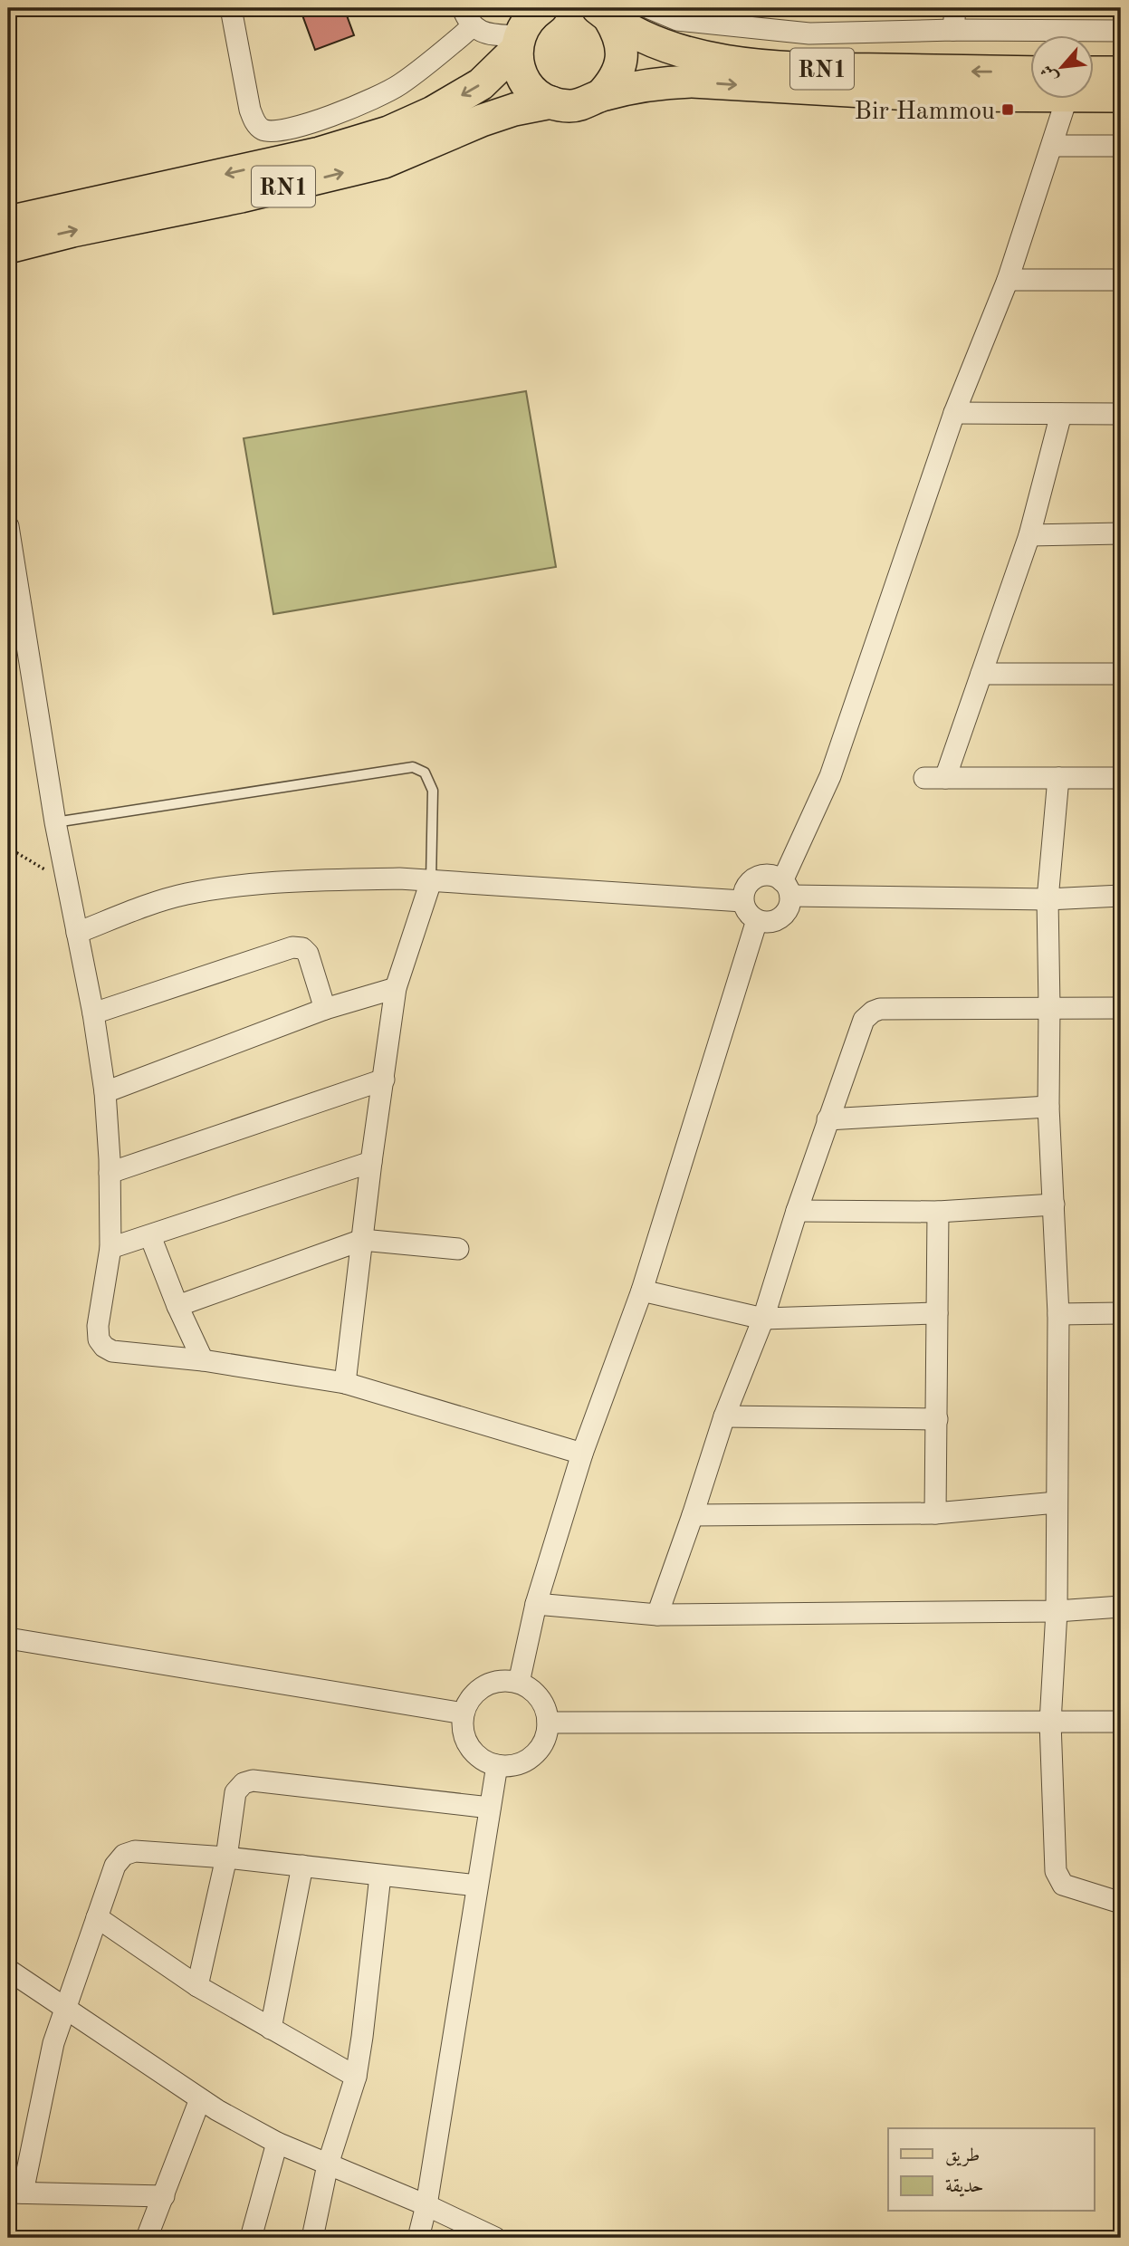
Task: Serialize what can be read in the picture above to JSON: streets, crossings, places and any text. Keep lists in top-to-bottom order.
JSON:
{
  "streets": {
    "main road": ["RN1"]
  },
  "places": {
    "transit": ["Bir Hammou"]
  },
  "legend": ["طريق", "حديقة"],
  "north": "bottom left"
}
